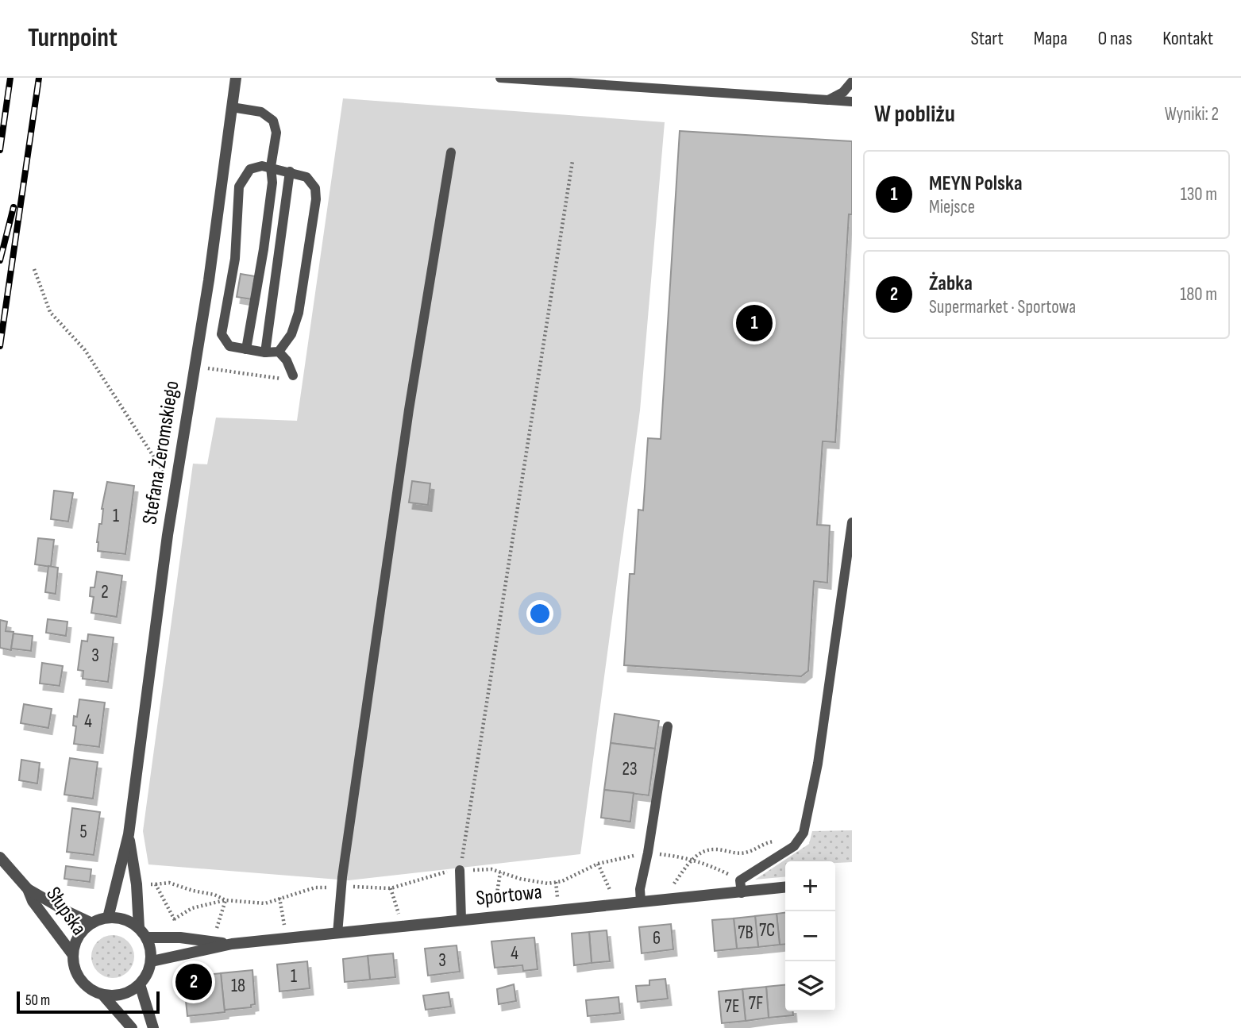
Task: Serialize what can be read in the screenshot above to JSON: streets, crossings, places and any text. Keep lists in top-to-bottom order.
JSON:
{
  "streets": {
    "street": ["Stefana Żeromskiego", "Sportowa", "Słupska"]
  },
  "crossings": [
    ["Stefana Żeromskiego", "Sportowa"],
    ["Stefana Żeromskiego", "Słupska"],
    ["Sportowa", "Słupska"]
  ],
  "house_numbers": [
    "1",
    "2",
    "3",
    "4",
    "23",
    "5",
    "7C",
    "7B",
    "6",
    "4",
    "3",
    "1",
    "18",
    "7F",
    "7E"
  ],
  "scale_bar": "50 m",
  "page": {
    "header": "Turnpoint",
    "nav": [
      "Start",
      "Mapa",
      "O nas",
      "Kontakt"
    ],
    "heading": ["W pobliżu", "Wyniki: 2"],
    "list": [
      {
        "mark": "1",
        "name": "MEYN Polska",
        "note": "Miejsce",
        "value": "130 m"
      },
      {
        "mark": "2",
        "name": "Żabka",
        "note": "Supermarket · Sportowa",
        "value": "180 m"
      }
    ],
    "pins": ["1", "2"],
    "map_buttons": ["+", "−"],
    "scale": "50 m"
  }
}
